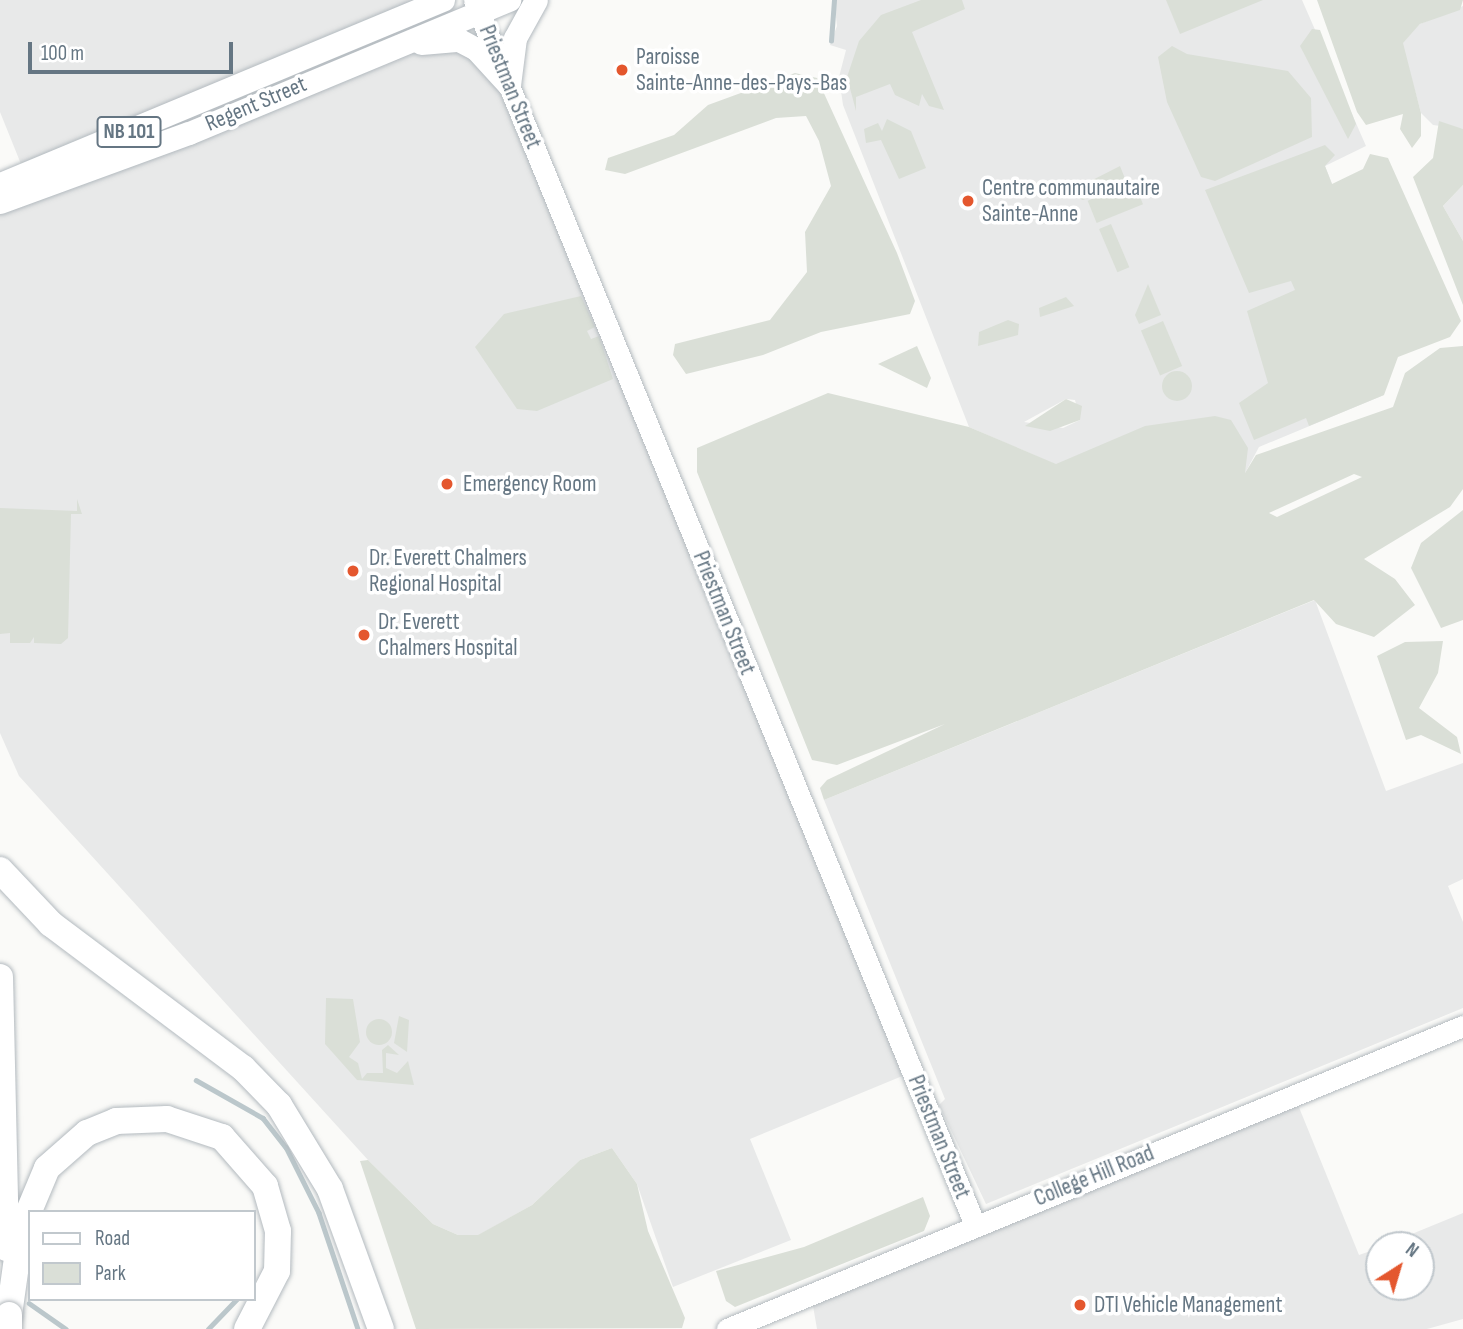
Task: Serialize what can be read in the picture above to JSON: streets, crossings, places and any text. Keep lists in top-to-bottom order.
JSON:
{
  "streets": {
    "main road": ["Regent Street", "NB 101"],
    "street": ["Priestman Street", "College Hill Road"]
  },
  "crossings": [
    ["Priestman Street", "Regent Street"],
    ["Priestman Street", "College Hill Road"]
  ],
  "places": [
    "Paroisse Sainte-Anne-des-Pays-Bas",
    "Centre communautaire Sainte-Anne",
    "Emergency Room",
    "Dr. Everett Chalmers Regional Hospital",
    "Dr. Everett Chalmers Hospital",
    "DTI Vehicle Management"
  ],
  "legend": ["Road", "Park"],
  "scale_bar": "100 m",
  "north": "top right"
}
